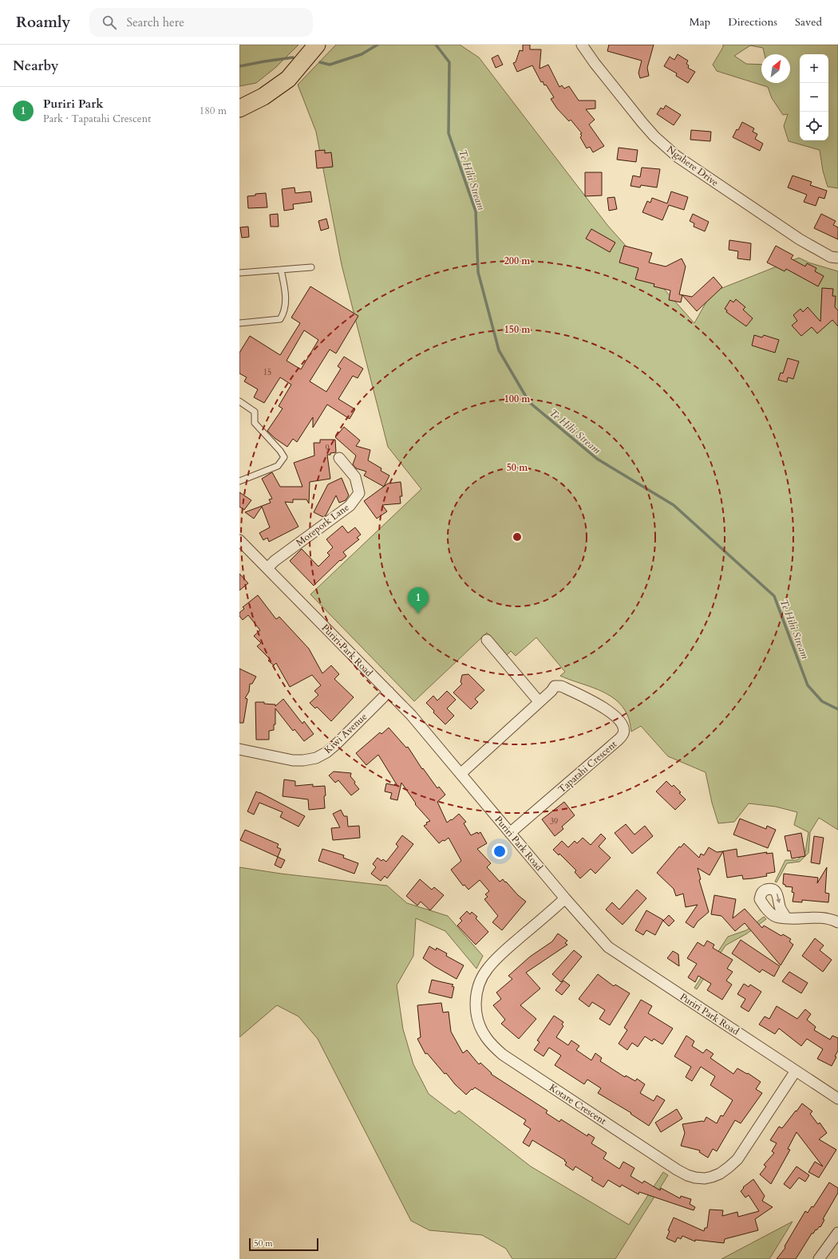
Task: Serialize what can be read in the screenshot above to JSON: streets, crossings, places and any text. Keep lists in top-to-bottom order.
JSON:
{
  "streets": {
    "street": [
      "Ngahere Drive",
      "Morepork Lane",
      "Puriri Park Road",
      "Kiwi Avenue",
      "Tapatahi Crescent",
      "Kotare Crescent"
    ]
  },
  "crossings": [
    ["Morepork Lane", "Puriri Park Road"],
    ["Puriri Park Road", "Kiwi Avenue"],
    ["Puriri Park Road", "Tapatahi Crescent"],
    ["Puriri Park Road", "Kotare Crescent"]
  ],
  "water": ["Te Hihi Stream"],
  "house_numbers": ["15", "9", "39"],
  "scale_bar": "50 m",
  "north": "top right",
  "page": {
    "header": "Roamly",
    "search": "Search here",
    "nav": ["Map", "Directions", "Saved"],
    "heading": "Nearby",
    "map_buttons": ["+", "−"],
    "list": [
      {
        "mark": "1",
        "name": "Puriri Park",
        "note": "Park · Tapatahi Crescent",
        "value": "180 m"
      }
    ],
    "pins": "1",
    "scale": "50 m"
  },
  "rings": [
    "200 m",
    "150 m",
    "100 m",
    "50 m"
  ]
}
